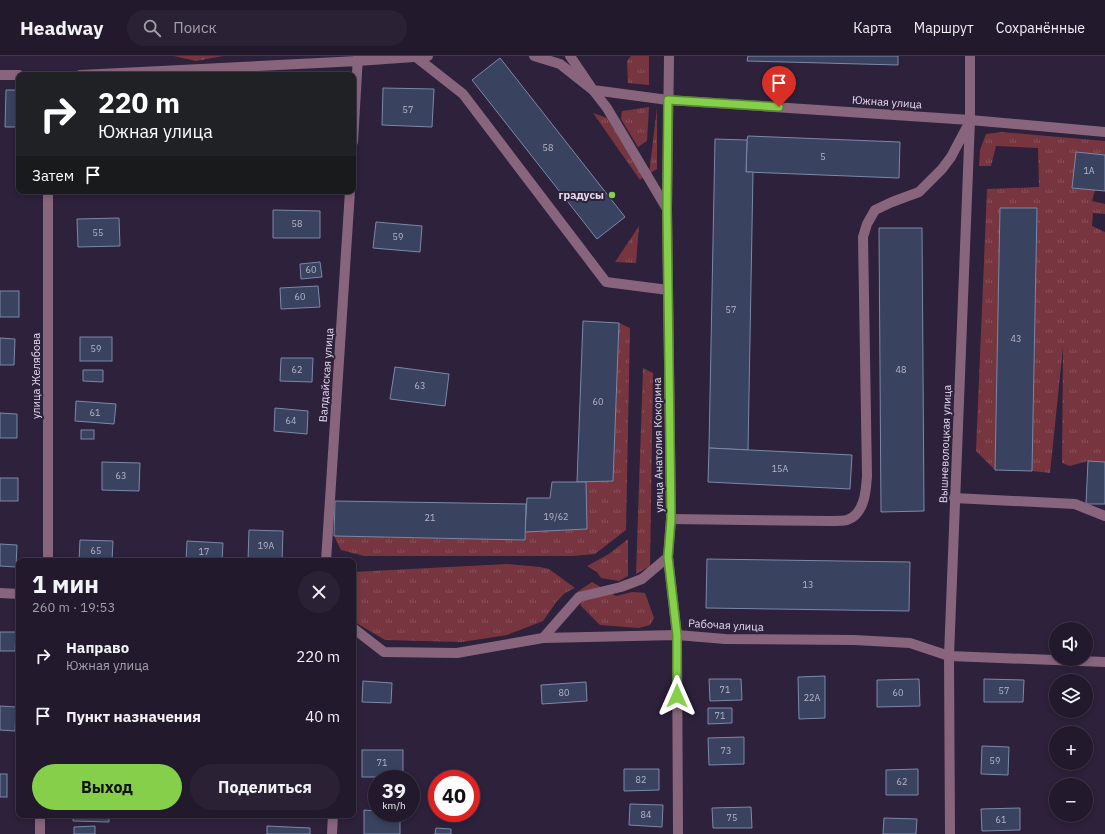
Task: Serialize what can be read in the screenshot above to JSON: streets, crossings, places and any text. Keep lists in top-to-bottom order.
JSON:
{
  "streets": {
    "street": [
      "Южная улица",
      "Валдайская улица",
      "улица Желябова",
      "Вышневолоцкая улица",
      "улица Анатолия Кокорина",
      "Рабочая улица"
    ]
  },
  "crossings": [
    ["Южная улица", "Вышневолоцкая улица"],
    ["Южная улица", "улица Анатолия Кокорина"],
    ["Вышневолоцкая улица", "Рабочая улица"],
    ["улица Анатолия Кокорина", "Рабочая улица"]
  ],
  "places": ["градусы"],
  "house_numbers": [
    "57",
    "58",
    "5",
    "1А",
    "58",
    "55",
    "59",
    "60",
    "60",
    "57",
    "43",
    "59",
    "62",
    "48",
    "63",
    "60",
    "61",
    "64",
    "15А",
    "63",
    "19/62",
    "21",
    "19А",
    "65",
    "17",
    "13",
    "71",
    "57",
    "80",
    "60",
    "22А",
    "71",
    "73",
    "59",
    "71",
    "82",
    "62",
    "84",
    "75",
    "61"
  ],
  "page": {
    "header": "Headway",
    "search": "Поиск",
    "nav": ["Карта", "Маршрут", "Сохранённые"],
    "turn": ["220 m", "Южная улица"],
    "then": "Затем",
    "heading": ["1 мин", "260 m · 19:53"],
    "map_buttons": ["+", "−"],
    "list": [
      {
        "name": "Направо",
        "note": "Южная улица",
        "value": "220 m"
      },
      {
        "name": "Пункт назначения",
        "value": "40 m"
      }
    ],
    "buttons": ["Выход", "Поделиться"],
    "speed": "39 km/h",
    "limit": "40"
  }
}
